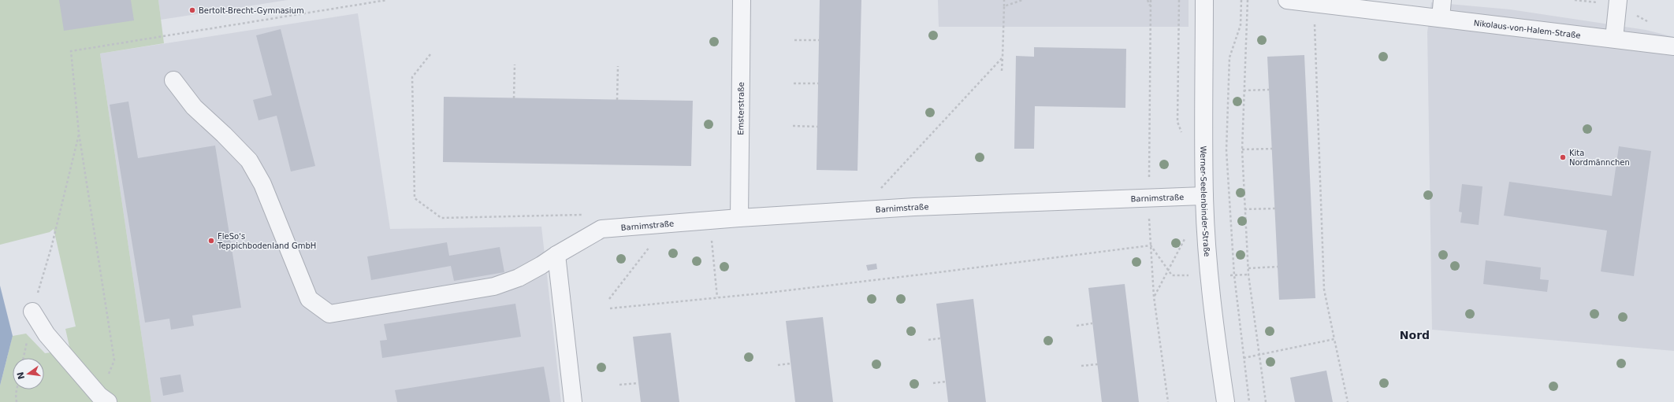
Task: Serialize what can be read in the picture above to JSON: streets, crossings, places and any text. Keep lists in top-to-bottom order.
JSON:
{
  "streets": {
    "street": [
      "Nikolaus-von-Halem-Straße",
      "Emsterstraße",
      "Barnimstraße",
      "Werner-Seelenbinder-Straße"
    ]
  },
  "crossings": [
    ["Emsterstraße", "Barnimstraße"],
    ["Barnimstraße", "Werner-Seelenbinder-Straße"]
  ],
  "districts": ["Nord"],
  "places": ["Bertolt-Brecht-Gymnasium", "Kita Nordmännchen", "FleSo's Teppichbodenland GmbH"],
  "north": "left"
}
